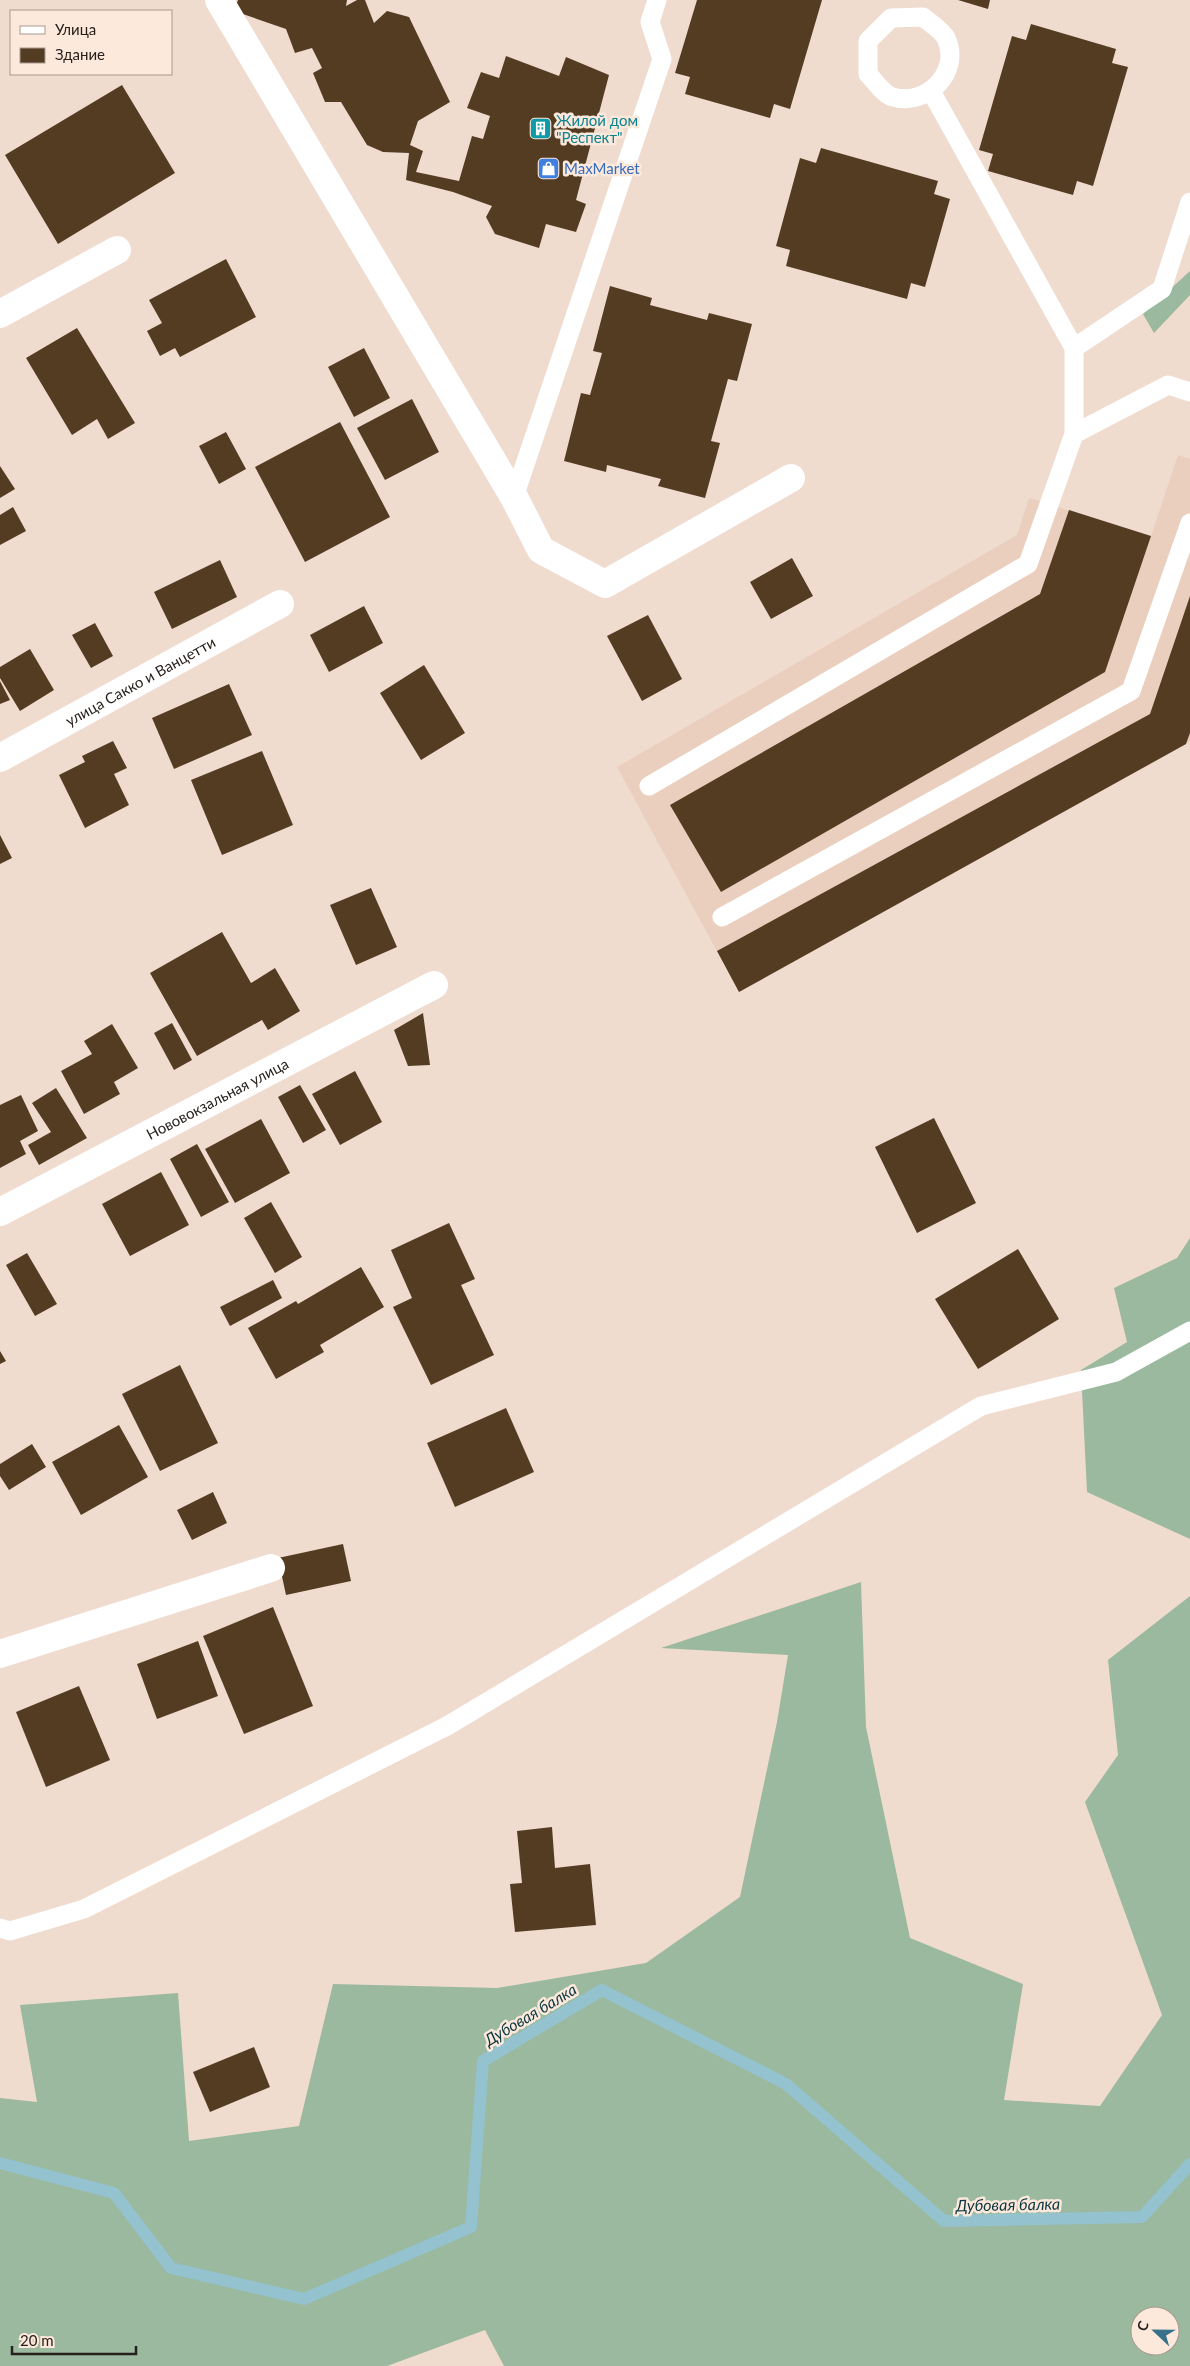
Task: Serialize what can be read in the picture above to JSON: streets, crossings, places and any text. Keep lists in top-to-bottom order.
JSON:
{
  "streets": {
    "street": ["улица Сакко и Ванцетти", "Нововокзальная улица"]
  },
  "water": ["Дубовая балка"],
  "places": {
    "building": ["Жилой дом \"Респект\""],
    "shop": ["MaxMarket"]
  },
  "legend": ["Улица", "Здание"],
  "scale_bar": "20 m",
  "north": "left"
}
